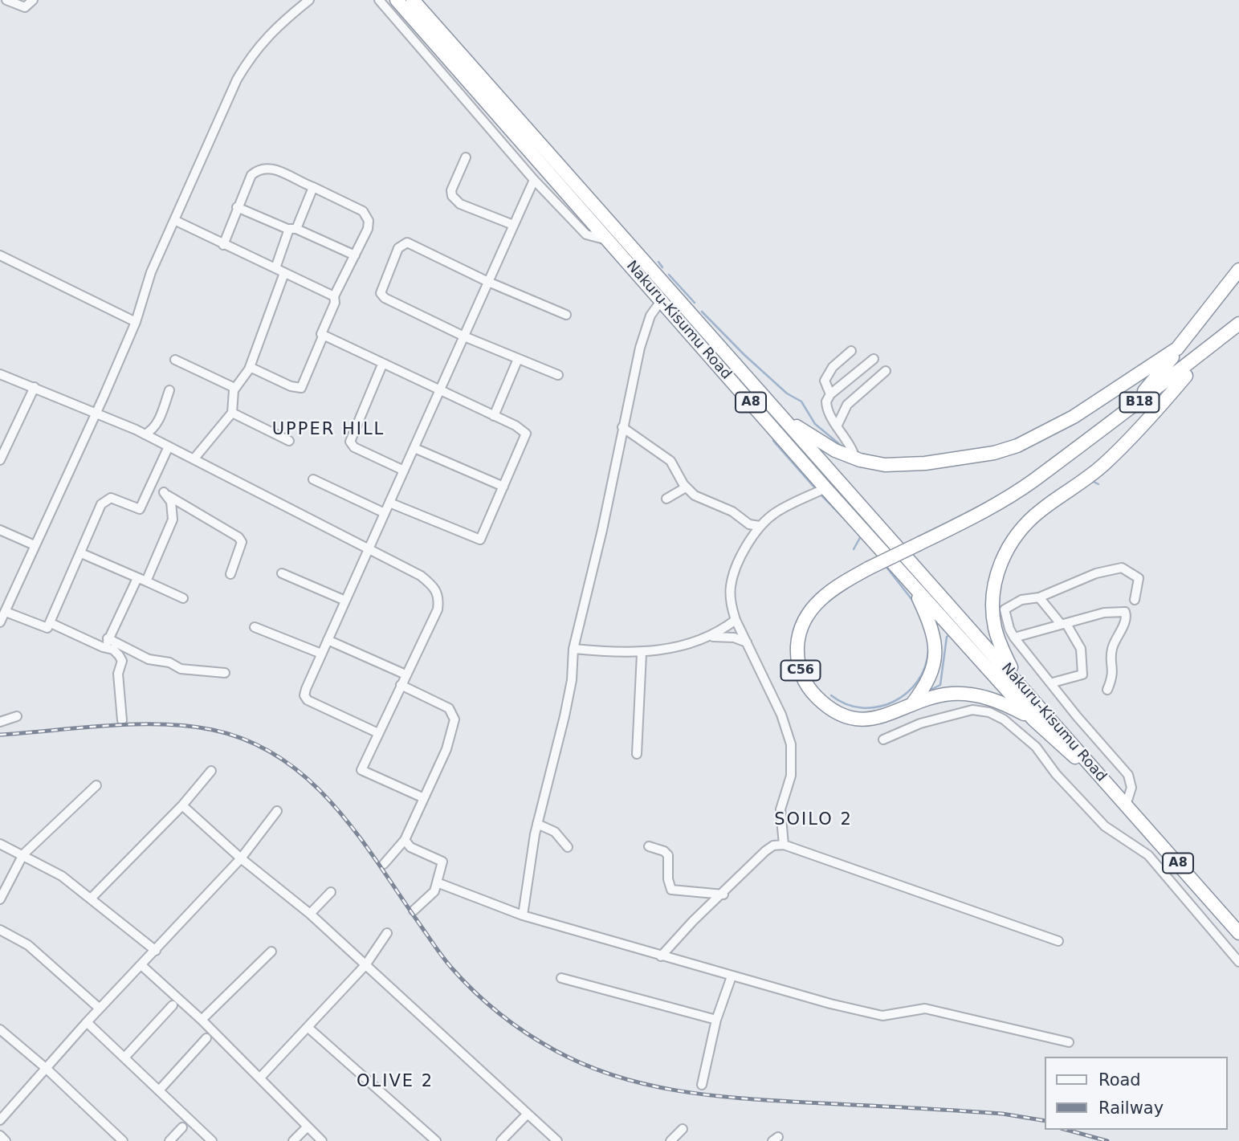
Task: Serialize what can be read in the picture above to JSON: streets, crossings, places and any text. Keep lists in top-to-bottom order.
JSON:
{
  "streets": {
    "highway": [
      "Nakuru-Kisumu Road",
      "A8",
      "B18",
      "C56"
    ]
  },
  "crossings": [
    ["Nakuru-Kisumu Road", "A8"],
    ["B18", "C56"]
  ],
  "districts": ["UPPER HILL", "SOILO 2", "OLIVE 2"],
  "legend": ["Road", "Railway"]
}
